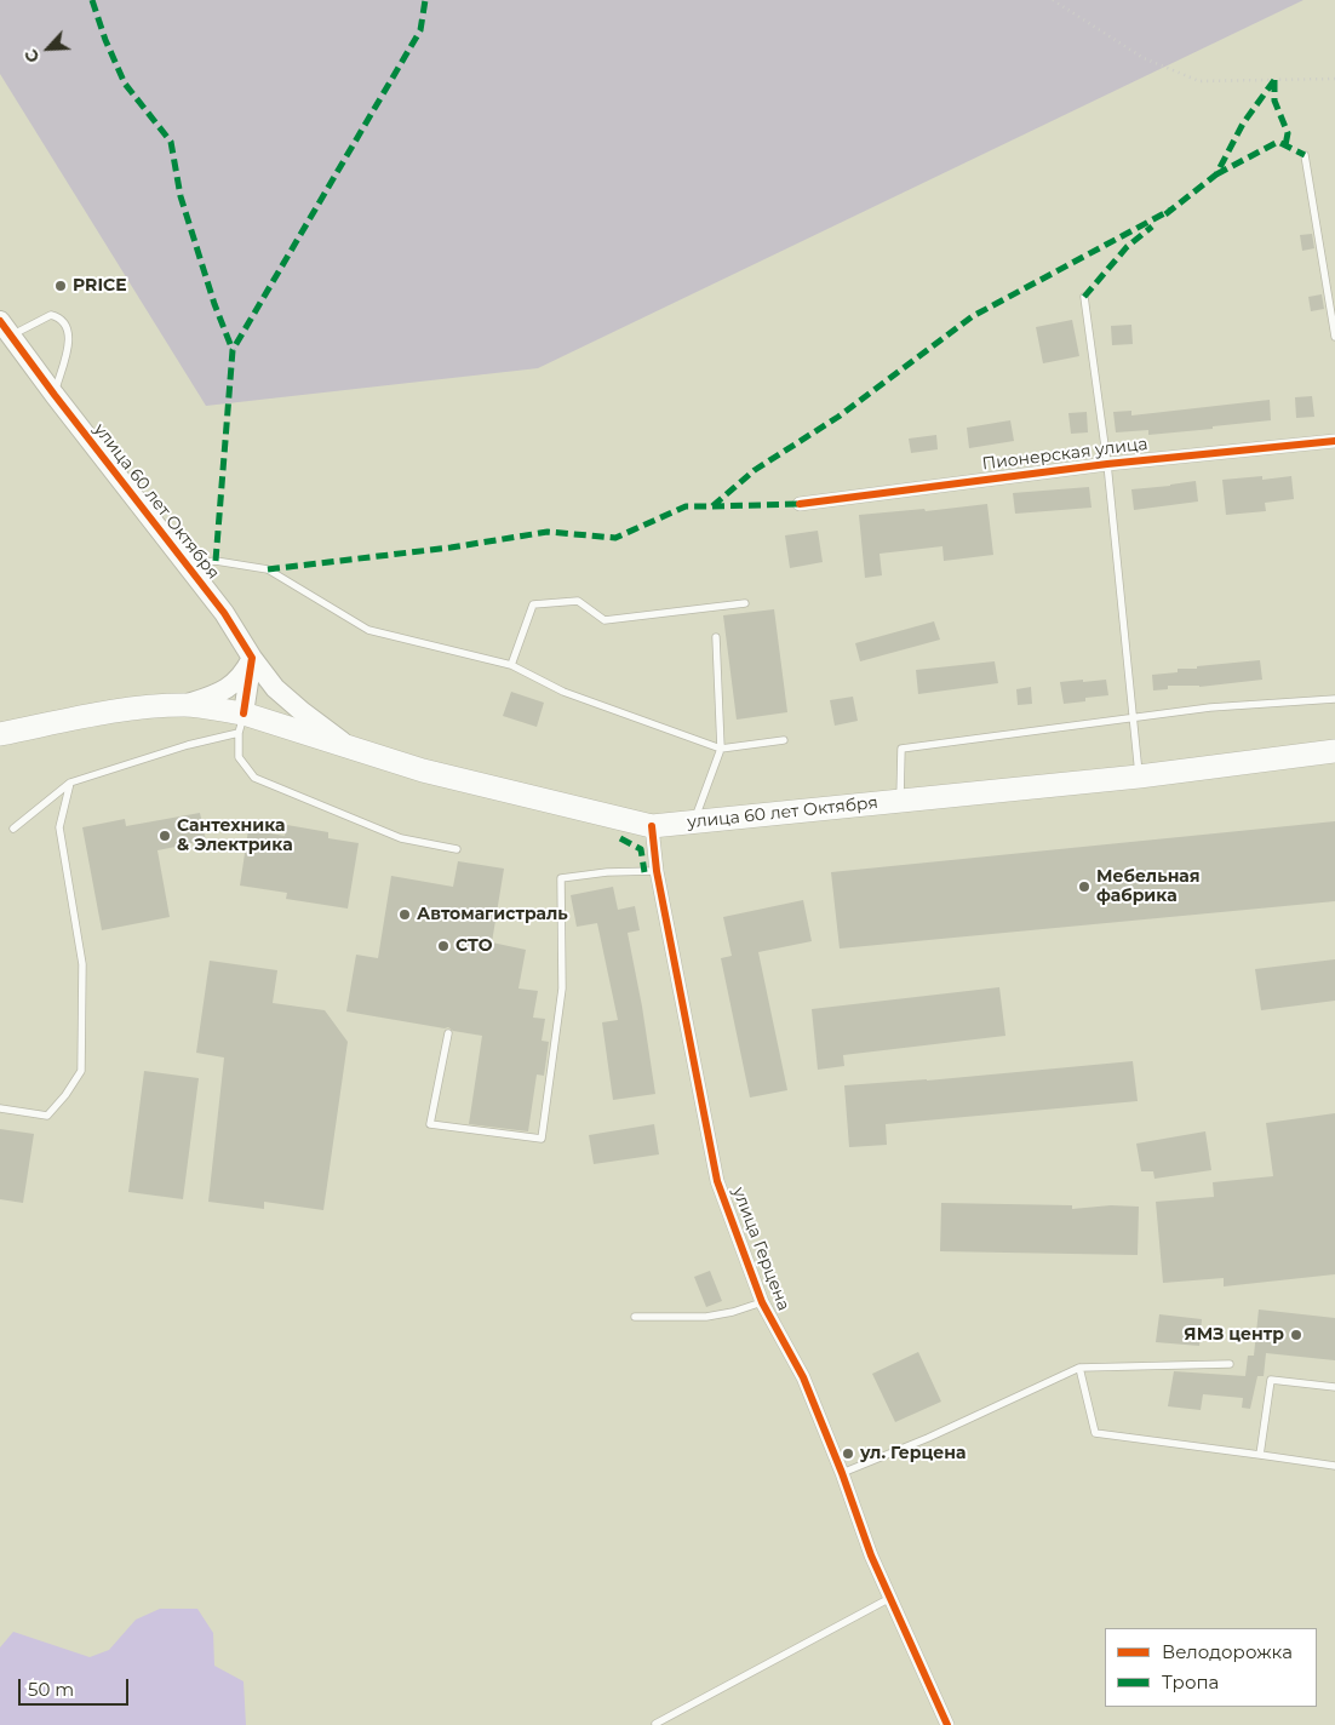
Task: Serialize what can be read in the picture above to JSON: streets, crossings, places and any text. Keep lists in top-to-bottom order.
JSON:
{
  "streets": {
    "main road": ["улица 60 лет Октября"],
    "street": ["Пионерская улица", "улица Герцена"]
  },
  "crossings": [
    ["улица 60 лет Октября", "улица Герцена"]
  ],
  "places": [
    "PRICE",
    "Сантехника & Электрика",
    "Мебельная фабрика",
    "Автомагистраль",
    "СТО",
    "ЯМЗ центр",
    "ул. Герцена"
  ],
  "legend": ["Велодорожка", "Тропа"],
  "scale_bar": "50 m",
  "north": "bottom left"
}
